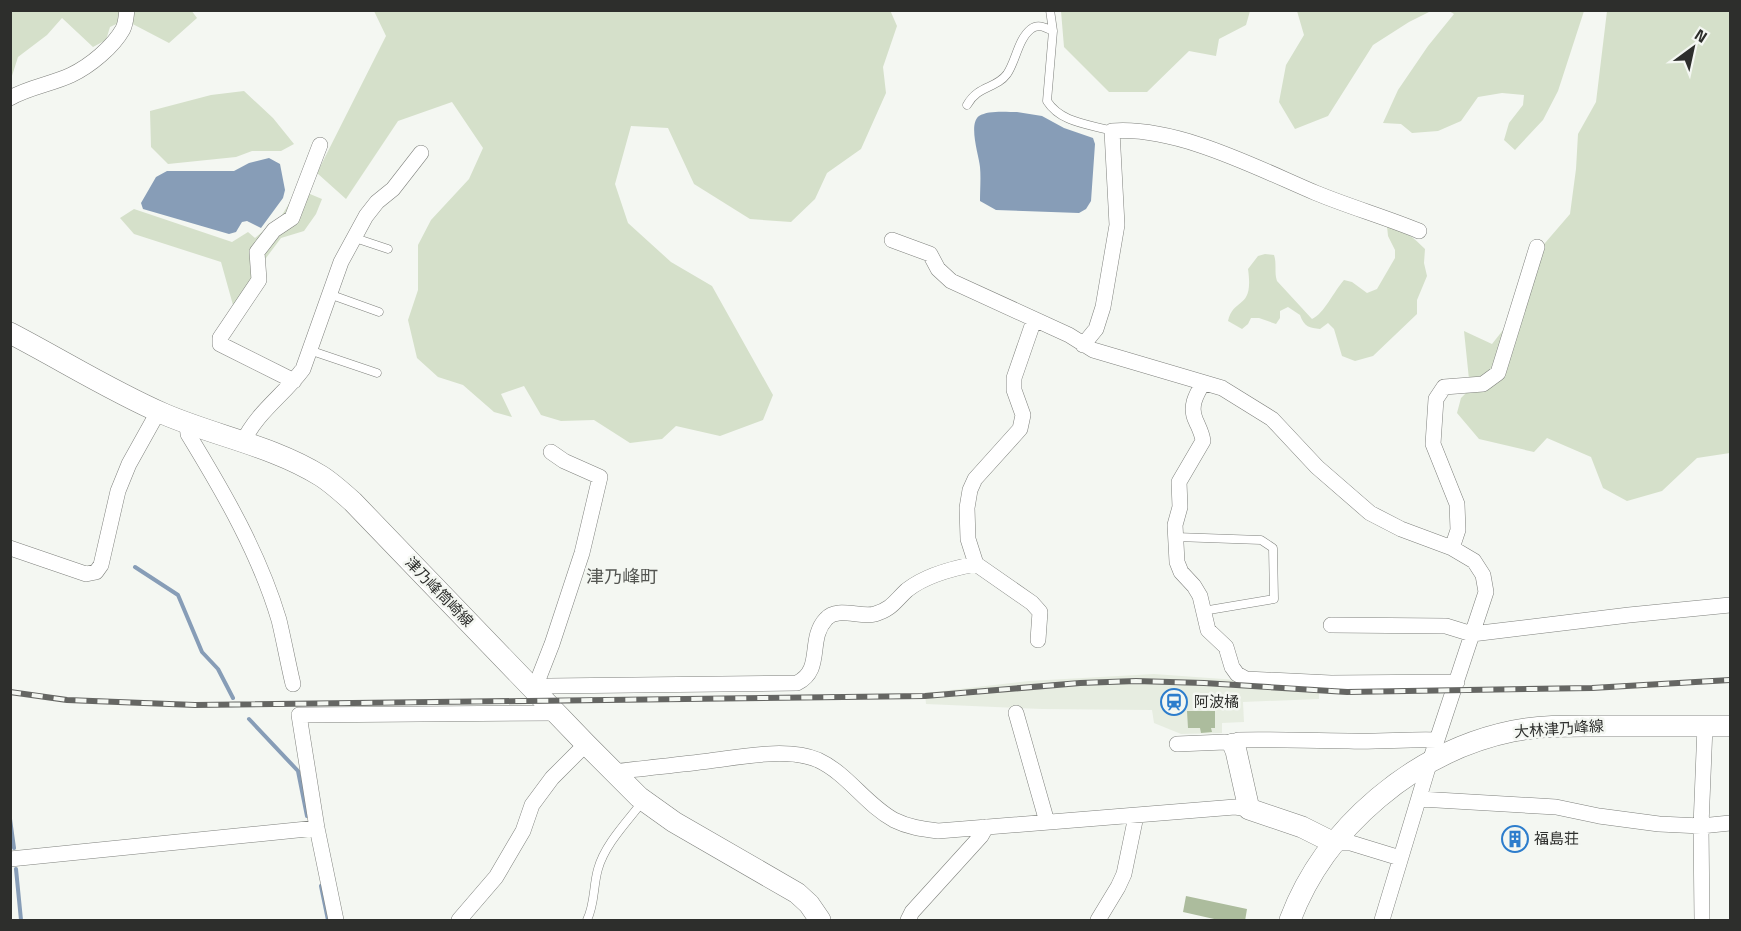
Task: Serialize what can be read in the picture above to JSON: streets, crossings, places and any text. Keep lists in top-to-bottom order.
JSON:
{
  "streets": {
    "main road": ["津乃峰筒崎線", "大林津乃峰線"]
  },
  "districts": ["津乃峰町"],
  "places": {
    "station": ["阿波橘"],
    "building": ["福島荘"]
  },
  "north": "top right"
}
